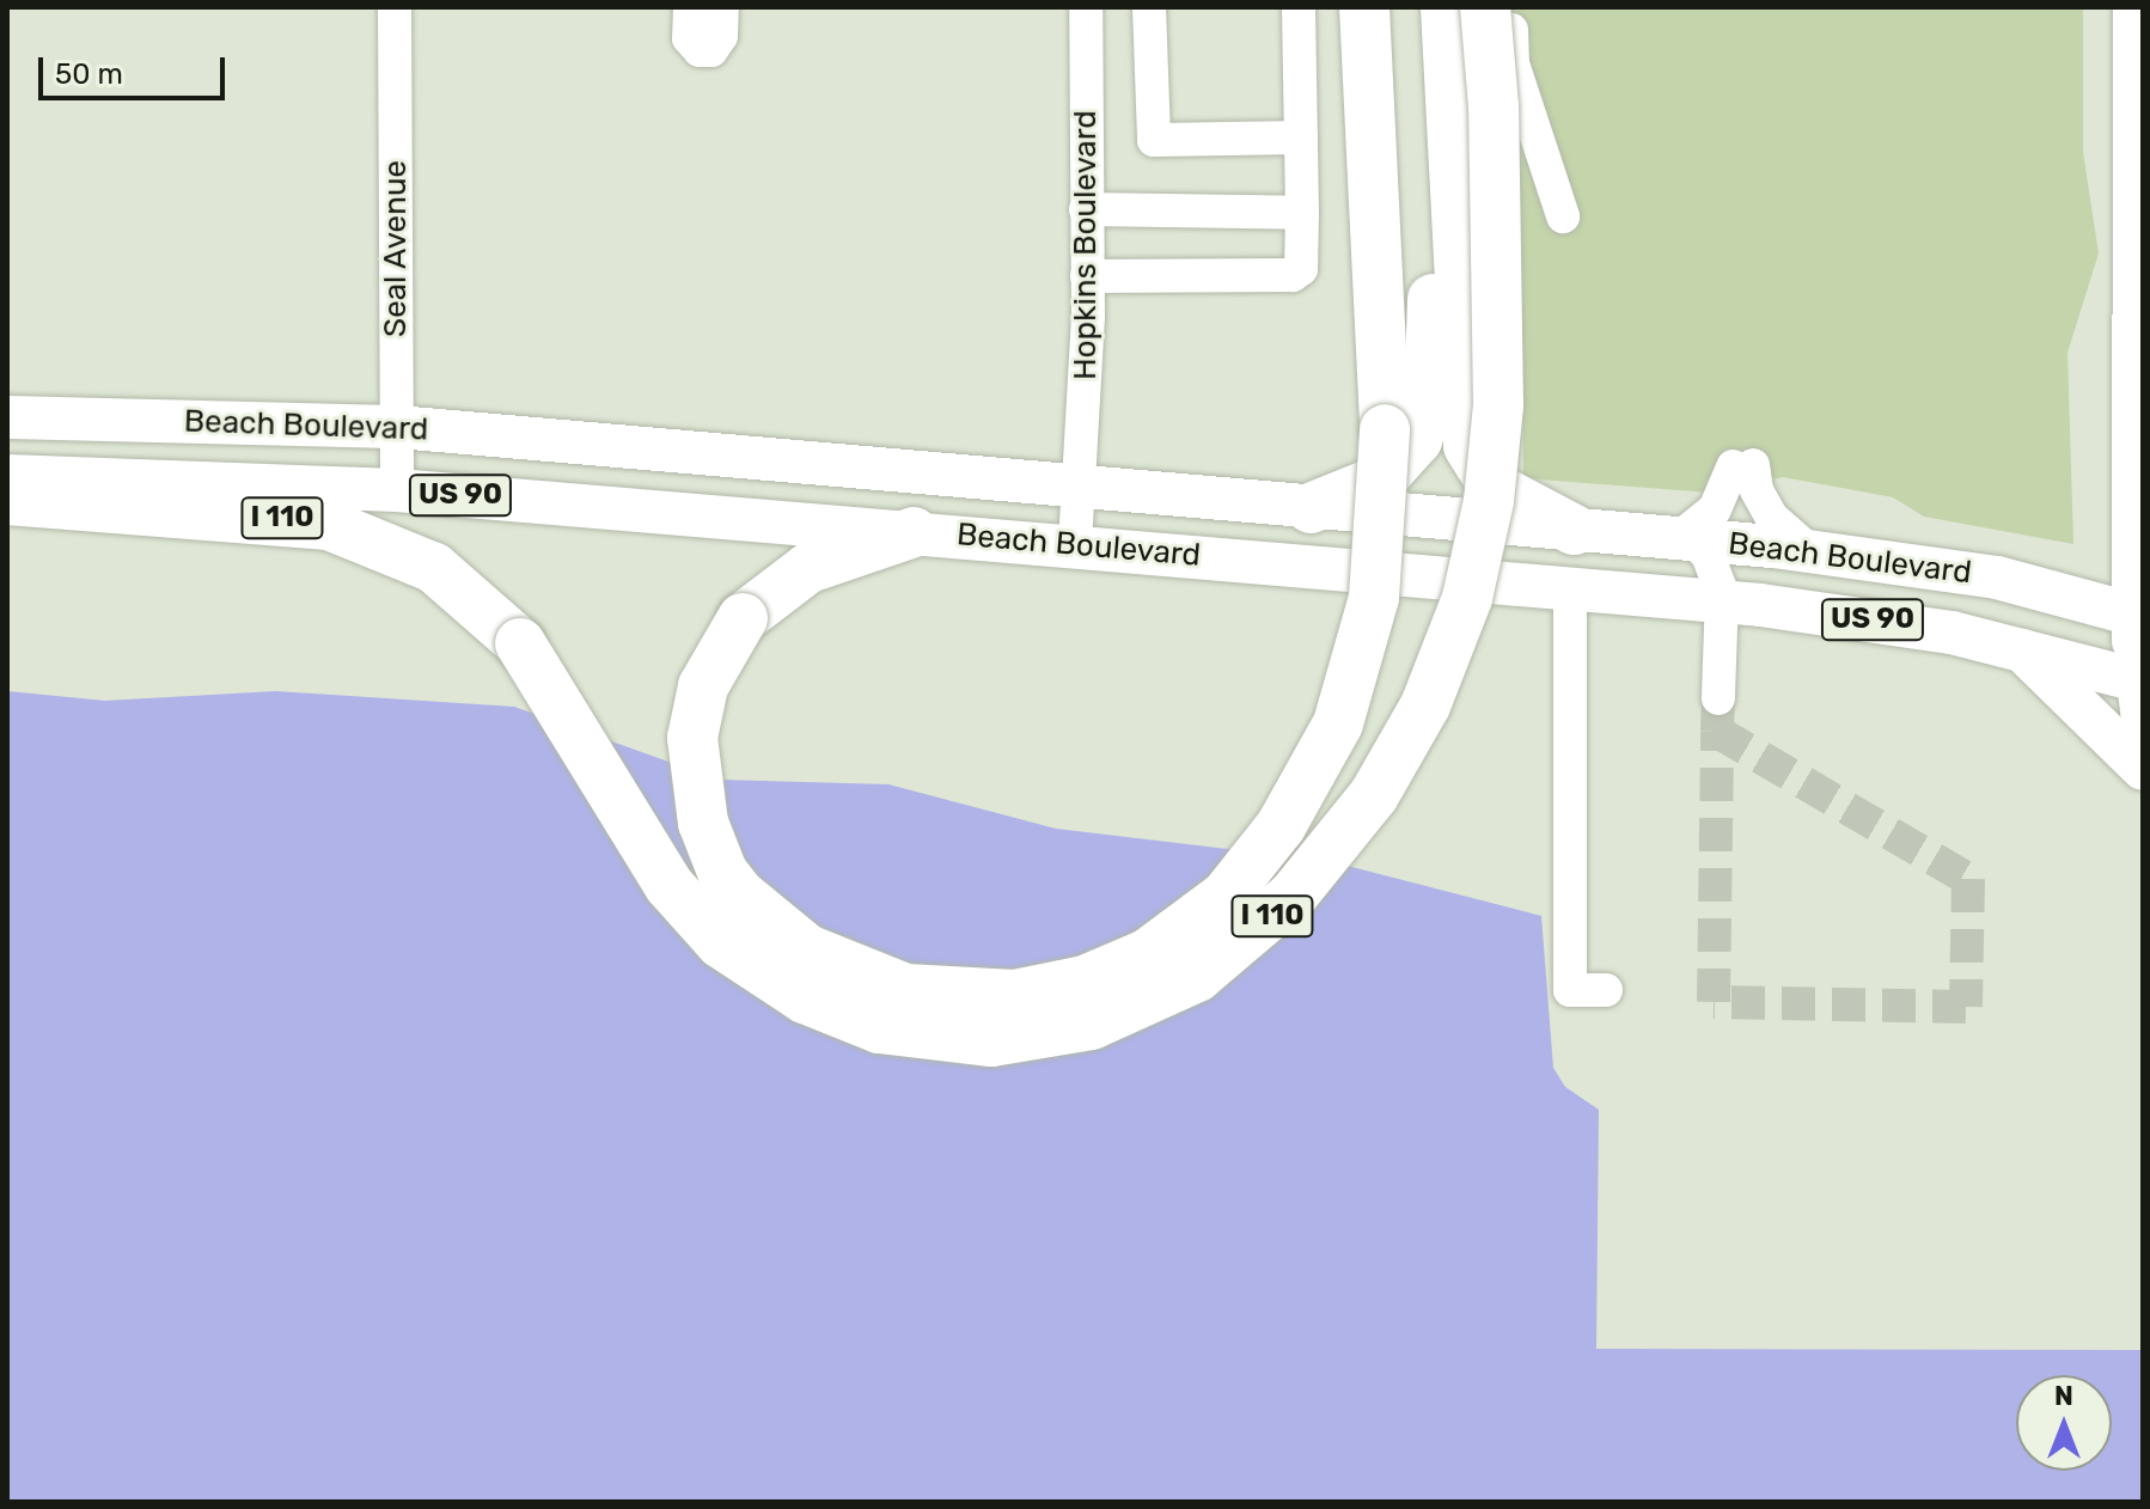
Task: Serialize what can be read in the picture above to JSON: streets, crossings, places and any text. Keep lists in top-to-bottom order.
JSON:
{
  "streets": {
    "highway": ["I 110"],
    "main road": ["Beach Boulevard", "US 90"],
    "street": ["Hopkins Boulevard", "Seal Avenue"]
  },
  "crossings": [
    ["Hopkins Boulevard", "Beach Boulevard"],
    ["Seal Avenue", "Beach Boulevard"],
    ["Beach Boulevard", "I 110"]
  ],
  "scale_bar": "50 m",
  "north": "top"
}
